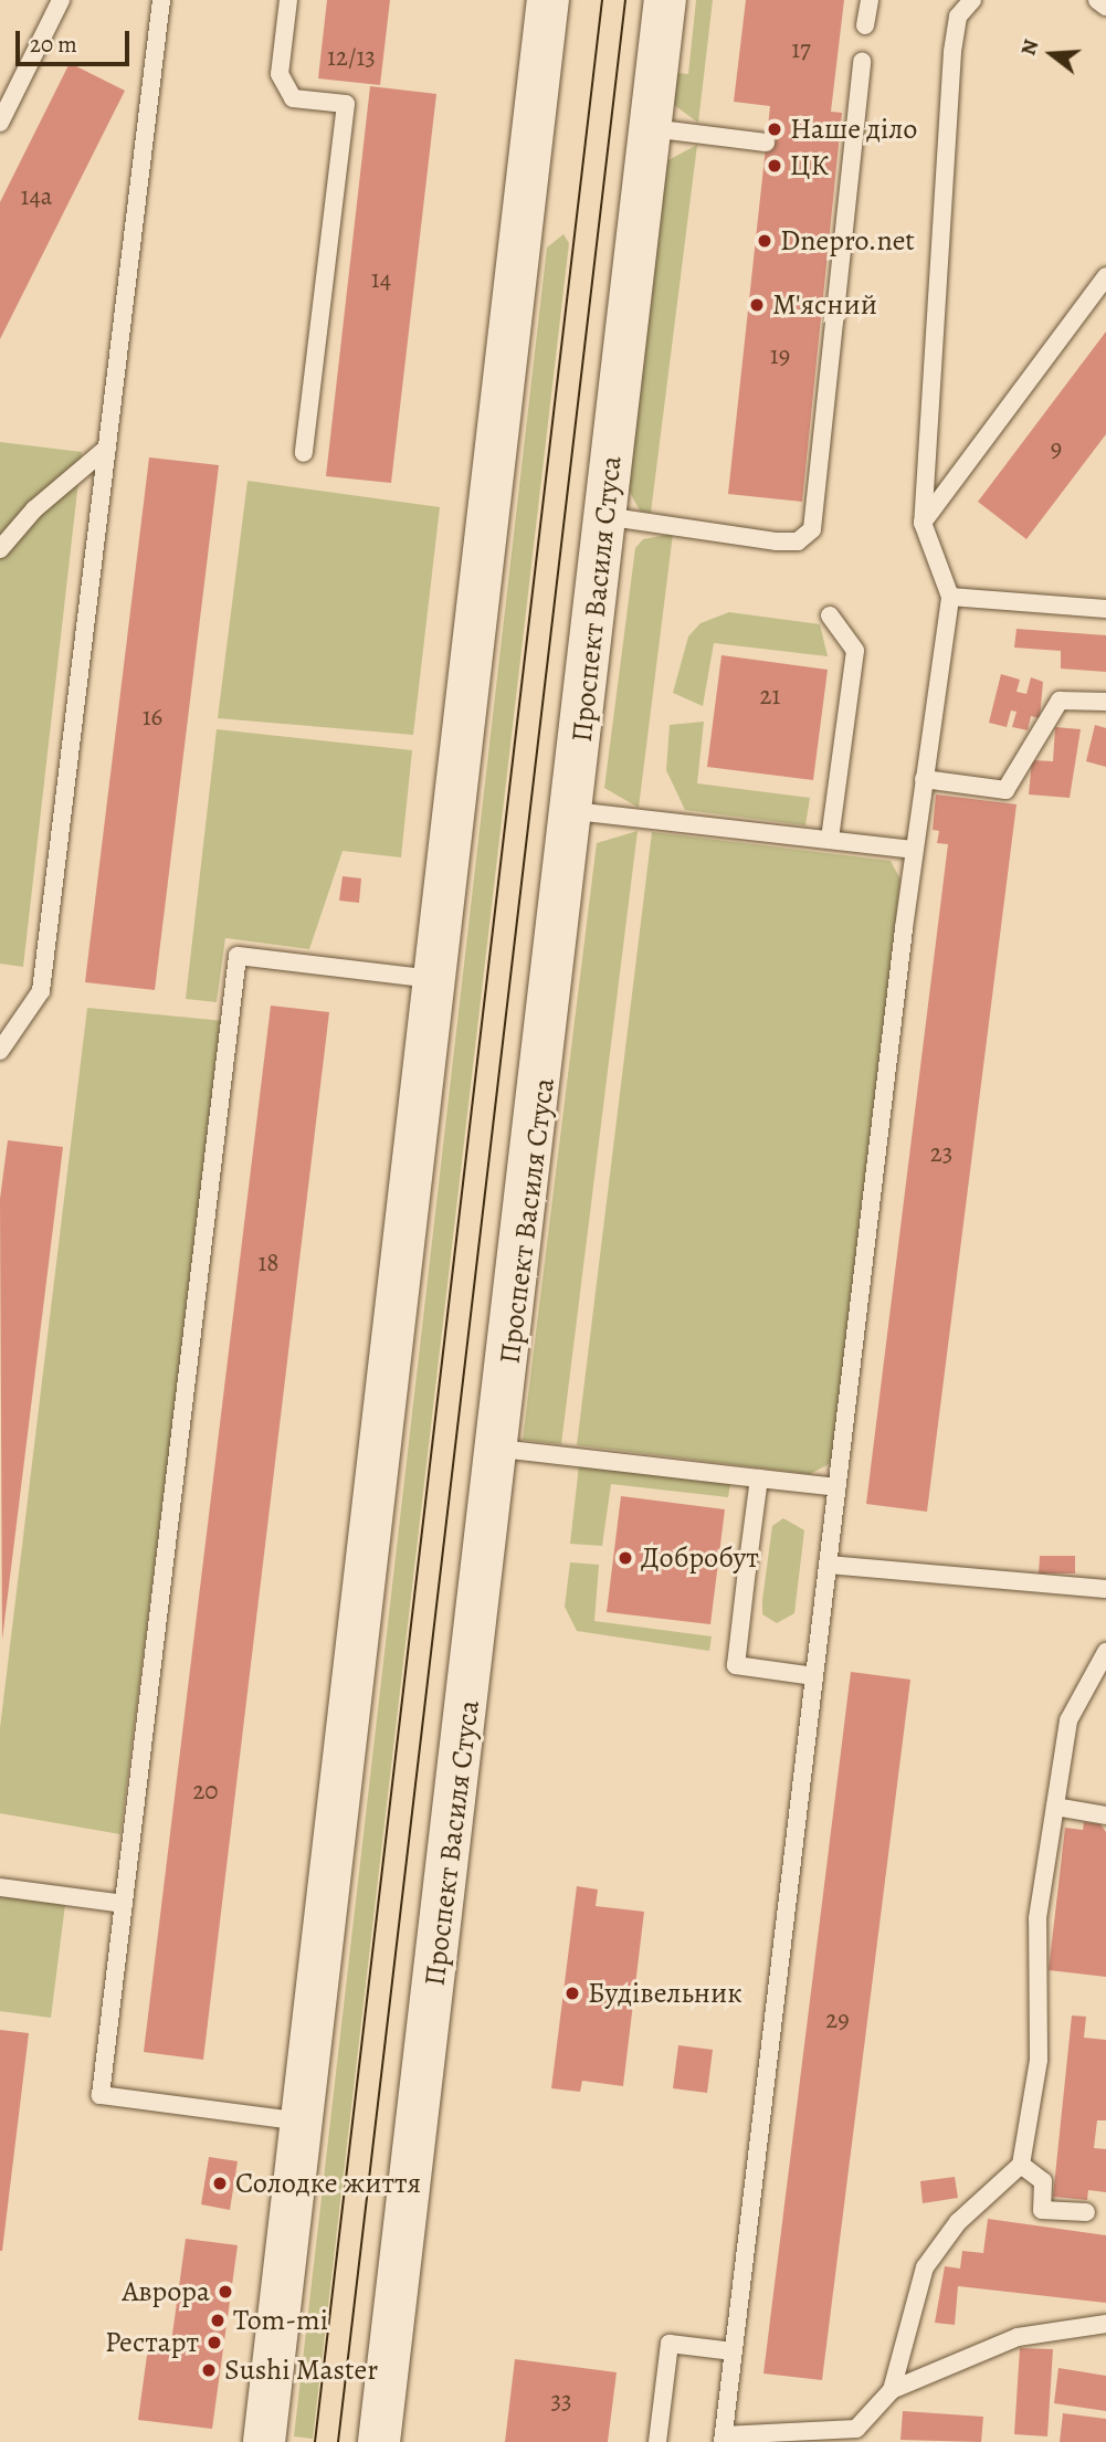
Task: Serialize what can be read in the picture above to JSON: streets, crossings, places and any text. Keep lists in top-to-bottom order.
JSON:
{
  "streets": {
    "street": ["Проспект Василя Стуса"]
  },
  "places": [
    "Наше діло",
    "ЦК",
    "Dnepro.net",
    "М'ясний",
    "Добробут",
    "Будівельник",
    "Солодке життя",
    "Аврора",
    "Tom-mi",
    "Рестарт",
    "Sushi Master"
  ],
  "house_numbers": [
    "17",
    "12/13",
    "14а",
    "14",
    "19",
    "9",
    "21",
    "16",
    "23",
    "18",
    "20",
    "29",
    "33"
  ],
  "scale_bar": "20 m",
  "north": "left"
}
